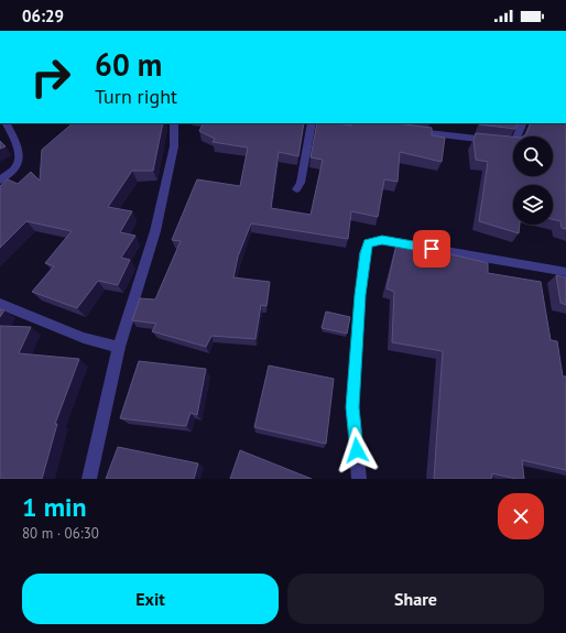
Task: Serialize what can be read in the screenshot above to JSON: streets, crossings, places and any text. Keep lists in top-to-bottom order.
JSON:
{
  "page": {
    "status": "06:29",
    "turn": ["60 m", "Turn right"],
    "heading": ["1 min", "80 m · 06:30"],
    "buttons": ["Exit", "Share"]
  }
}
